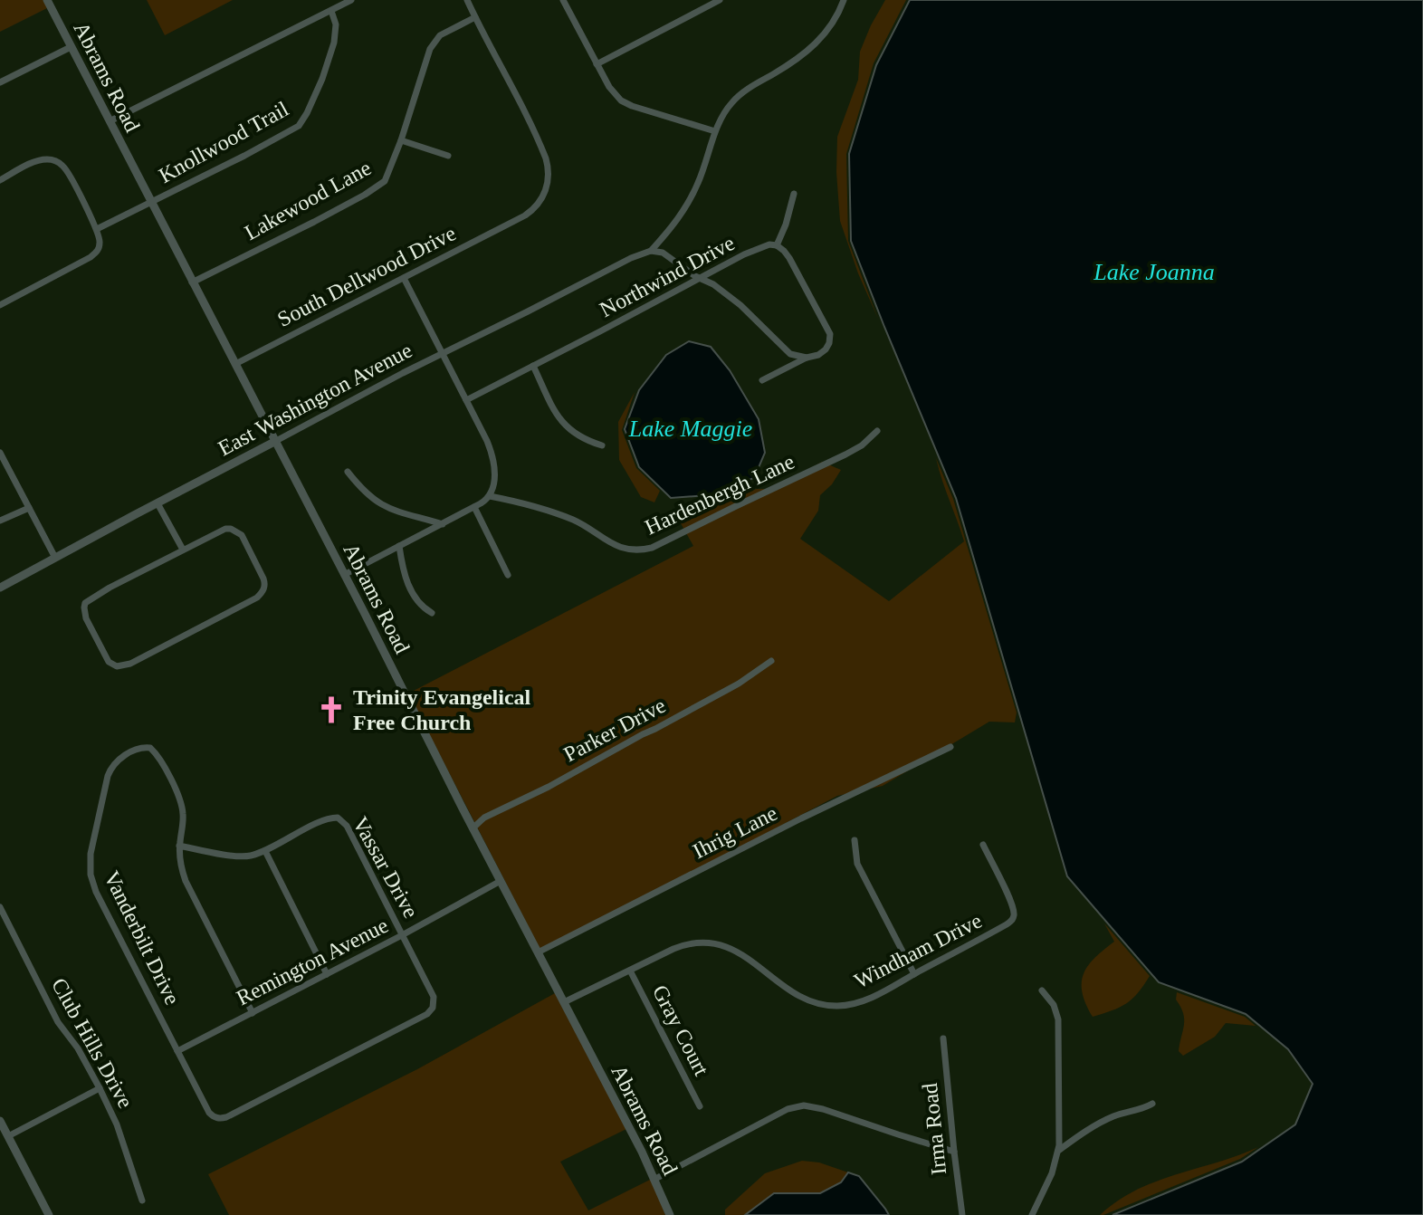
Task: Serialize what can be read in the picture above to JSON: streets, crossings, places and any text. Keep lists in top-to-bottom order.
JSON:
{
  "streets": {
    "street": [
      "Abrams Road",
      "Knollwood Trail",
      "Lakewood Lane",
      "South Dellwood Drive",
      "Northwind Drive",
      "East Washington Avenue",
      "Hardenbergh Lane",
      "Parker Drive",
      "Ihrig Lane",
      "Vassar Drive",
      "Vanderbilt Drive",
      "Windham Drive",
      "Remington Avenue",
      "Gray Court",
      "Club Hills Drive",
      "Irma Road"
    ]
  },
  "crossings": [
    ["Abrams Road", "Knollwood Trail"],
    ["Abrams Road", "Lakewood Lane"],
    ["Abrams Road", "South Dellwood Drive"],
    ["Abrams Road", "East Washington Avenue"],
    ["Abrams Road", "Parker Drive"],
    ["Abrams Road", "Ihrig Lane"],
    ["Abrams Road", "Windham Drive"],
    ["Abrams Road", "Remington Avenue"],
    ["Lakewood Lane", "South Dellwood Drive"],
    ["Vassar Drive", "Vanderbilt Drive"],
    ["Vassar Drive", "Remington Avenue"],
    ["Vanderbilt Drive", "Remington Avenue"],
    ["Windham Drive", "Gray Court"]
  ],
  "water": ["Lake Joanna", "Lake Maggie"],
  "places": {
    "church": ["Trinity Evangelical Free Church"]
  }
}
